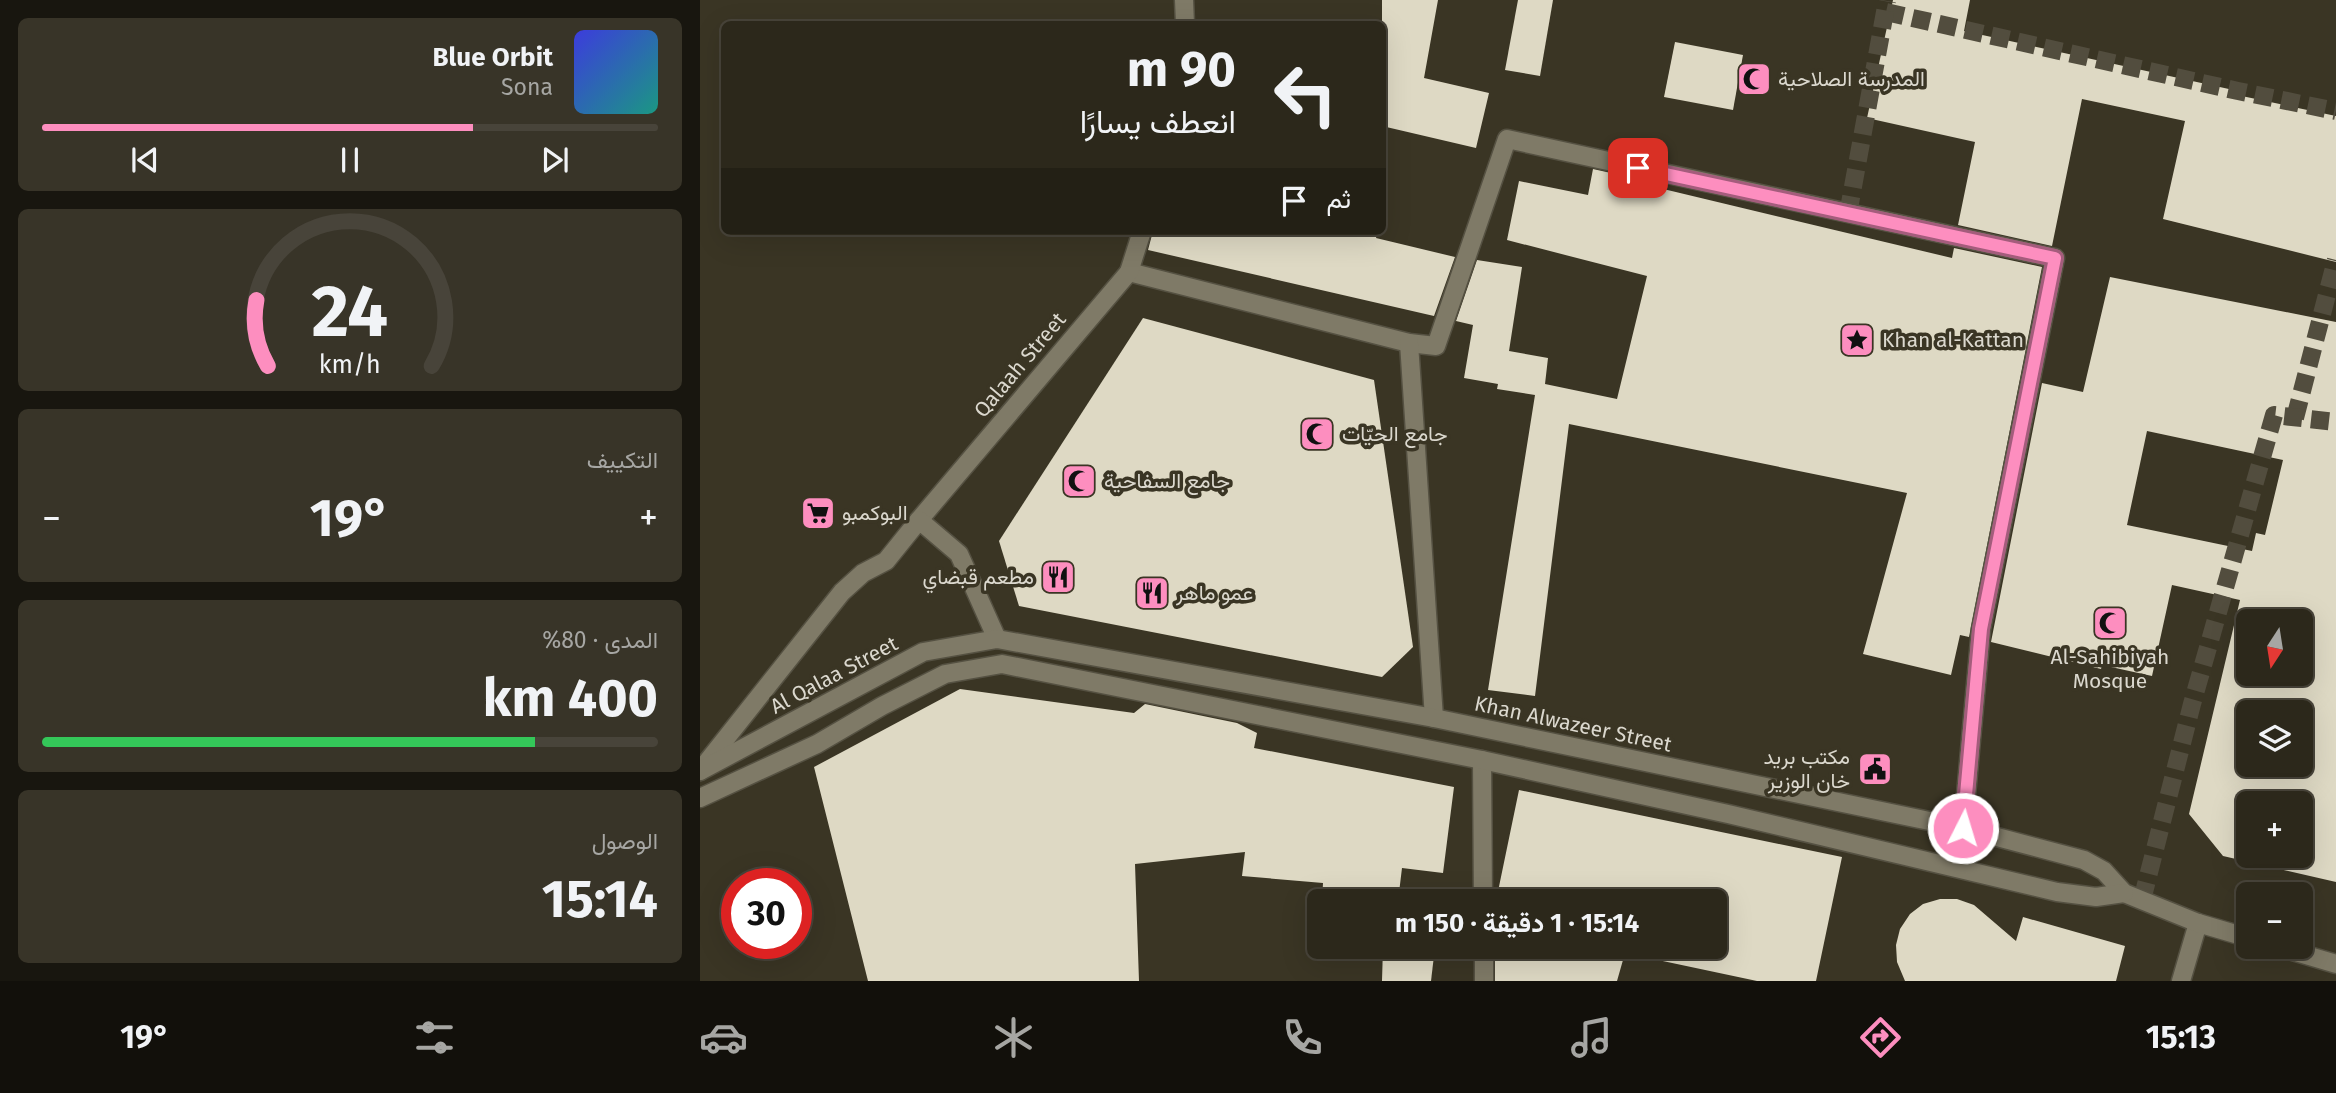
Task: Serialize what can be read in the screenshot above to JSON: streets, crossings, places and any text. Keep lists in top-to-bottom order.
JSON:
{
  "streets": {
    "street": ["Qalaah Street", "Al Qalaa Street", "Khan Alwazeer Street"]
  },
  "crossings": [
    ["Qalaah Street", "Al Qalaa Street"],
    ["Al Qalaa Street", "Khan Alwazeer Street"]
  ],
  "places": {
    "mosque": [
      "المدرسة الصلاحية",
      "جامع الحيّات",
      "جامع السفاحية",
      "Al-Sahibiyah Mosque"
    ],
    "place": ["Khan al-Kattan"],
    "supermarket": ["البوكمبو"],
    "restaurant": ["مطعم قبضاي", "عمو ماهر"],
    "public building": ["مكتب بريد خان الوزير"]
  },
  "north": "bottom",
  "page": {
    "turn": ["90 m", "انعطف يسارًا"],
    "song": ["Blue Orbit", "Sona"],
    "then": "ثم",
    "tile": [
      "التكييف",
      ["المدى · 80%", "400 km"],
      ["الوصول", "15:14"]
    ],
    "heat": ["−", "19°", "+"],
    "map_buttons": ["+", "−"],
    "limit": "30",
    "trip": "15:14 · 1 دقيقة · 150 m",
    "tabs": ["15:13", "19°"],
    "gauge": ["24", "km/h"]
  }
}
